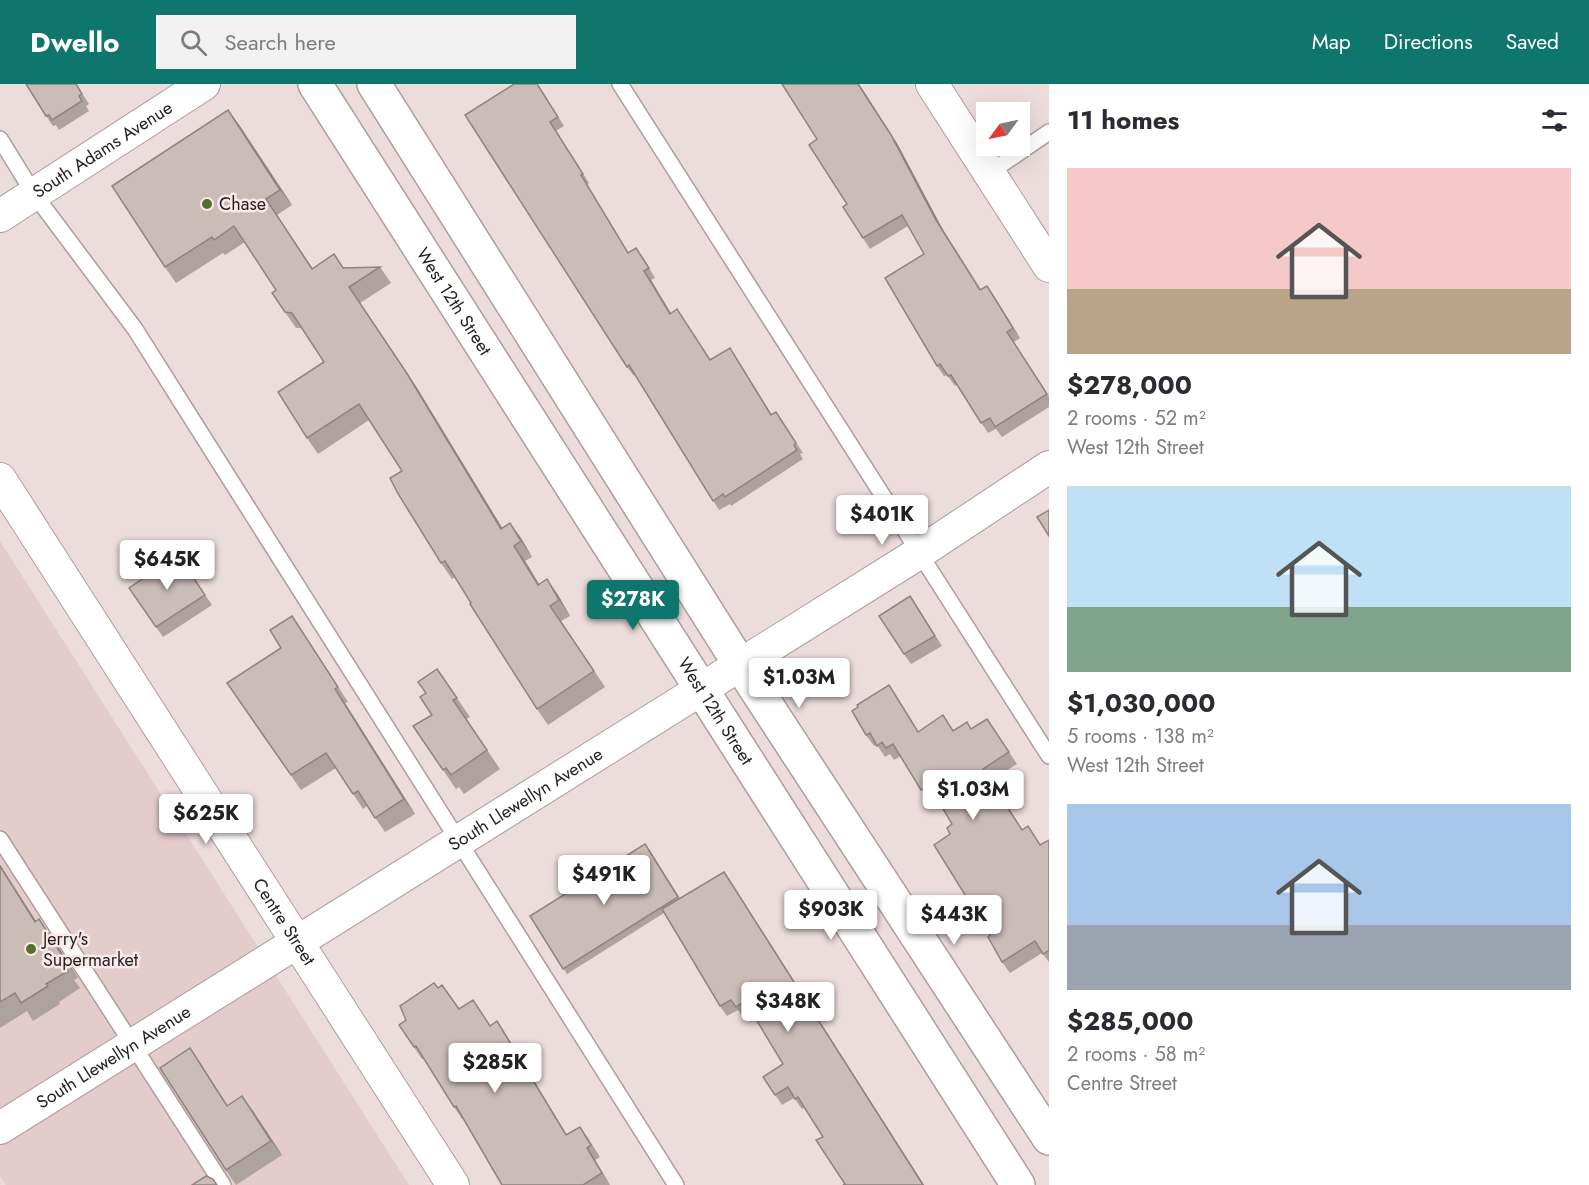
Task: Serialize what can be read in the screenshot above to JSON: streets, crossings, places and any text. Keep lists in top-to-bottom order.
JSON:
{
  "streets": {
    "main road": ["West 12th Street"],
    "street": ["South Adams Avenue", "South Llewellyn Avenue", "Centre Street"]
  },
  "crossings": [
    ["West 12th Street", "South Llewellyn Avenue"],
    ["South Llewellyn Avenue", "Centre Street"]
  ],
  "places": ["Chase", "Jerry's Supermarket"],
  "north": "bottom left",
  "page": {
    "header": "Dwello",
    "search": "Search here",
    "nav": ["Map", "Directions", "Saved"],
    "heading": "11 homes",
    "list": [
      {
        "name": "$278,000",
        "note": "2 rooms · 52 m² · West 12th Street"
      },
      {
        "name": "$1,030,000",
        "note": "5 rooms · 138 m² · West 12th Street"
      },
      {
        "name": "$285,000",
        "note": "2 rooms · 58 m² · Centre Street"
      }
    ],
    "price": [
      "$401K",
      "$645K",
      "$278K",
      "$1.03M",
      "$1.03M",
      "$625K",
      "$491K",
      "$903K",
      "$443K",
      "$348K",
      "$285K"
    ]
  }
}
